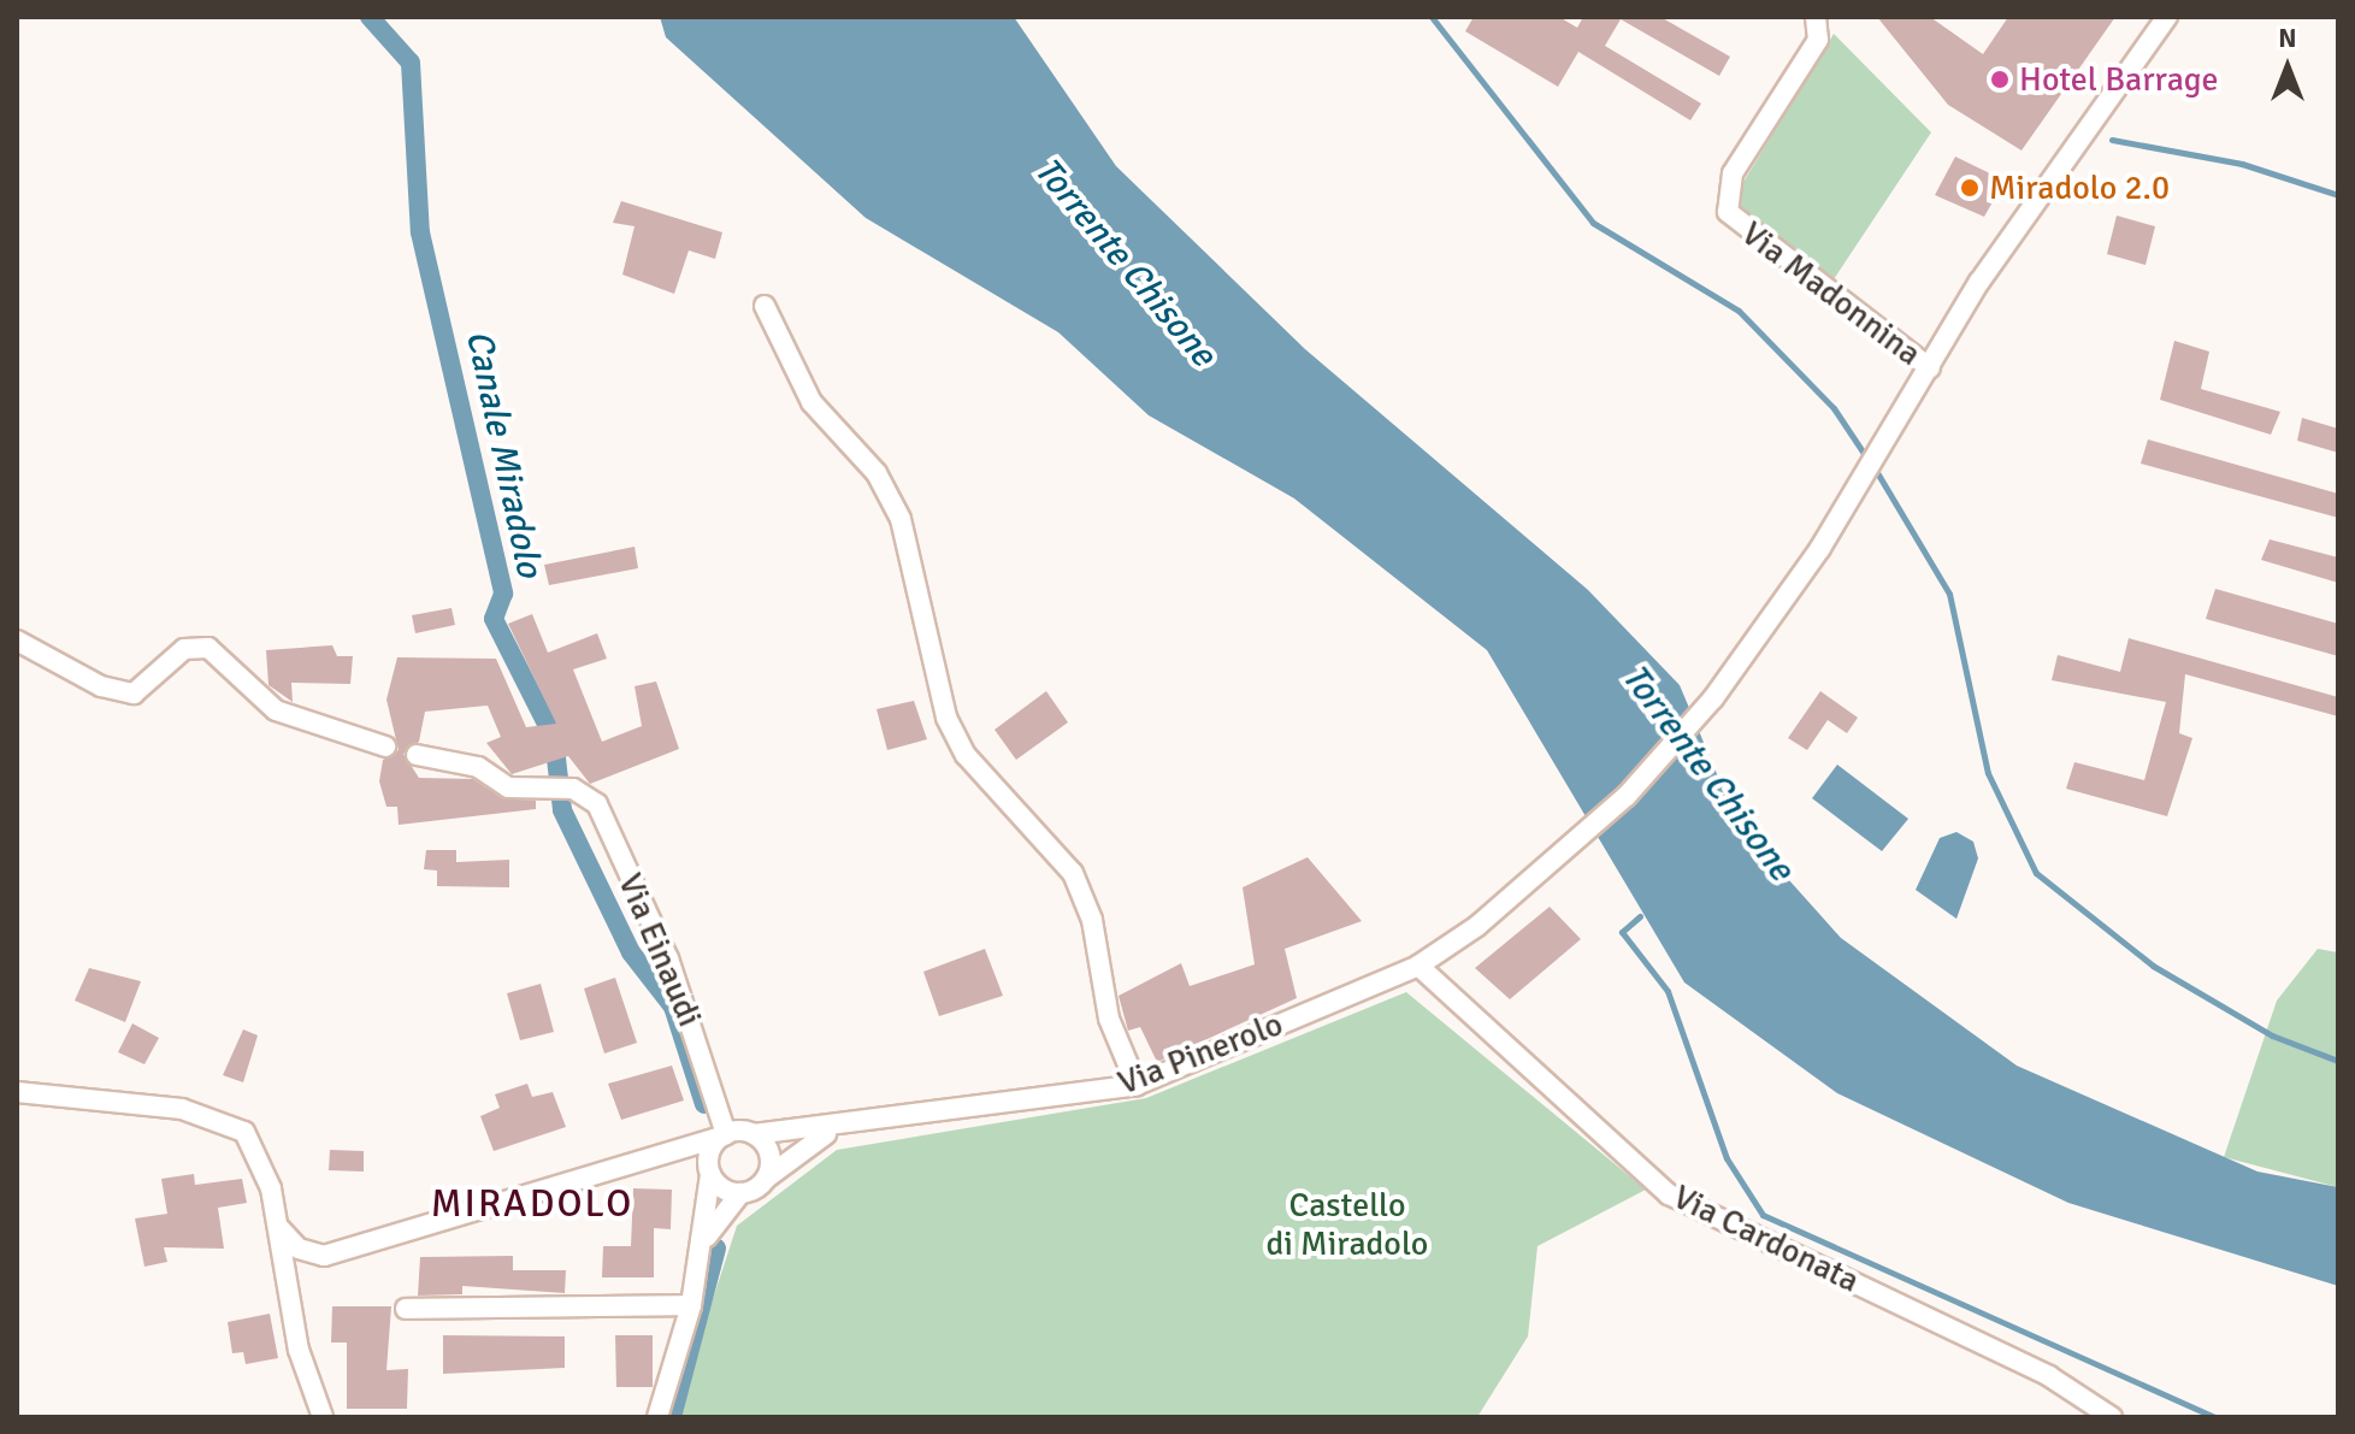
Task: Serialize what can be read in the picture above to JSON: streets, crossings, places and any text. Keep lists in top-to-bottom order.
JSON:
{
  "streets": {
    "street": [
      "Via Madonnina",
      "Via Einaudi",
      "Via Pinerolo",
      "Via Cardonata"
    ]
  },
  "crossings": [
    ["Via Madonnina", "Via Pinerolo"],
    ["Via Einaudi", "Via Pinerolo"],
    ["Via Pinerolo", "Via Cardonata"]
  ],
  "districts": ["MIRADOLO"],
  "water": ["Torrente Chisone", "Canale Miradolo"],
  "parks": ["Castello di Miradolo"],
  "places": ["Hotel Barrage", "Miradolo 2.0"],
  "north": "top"
}
